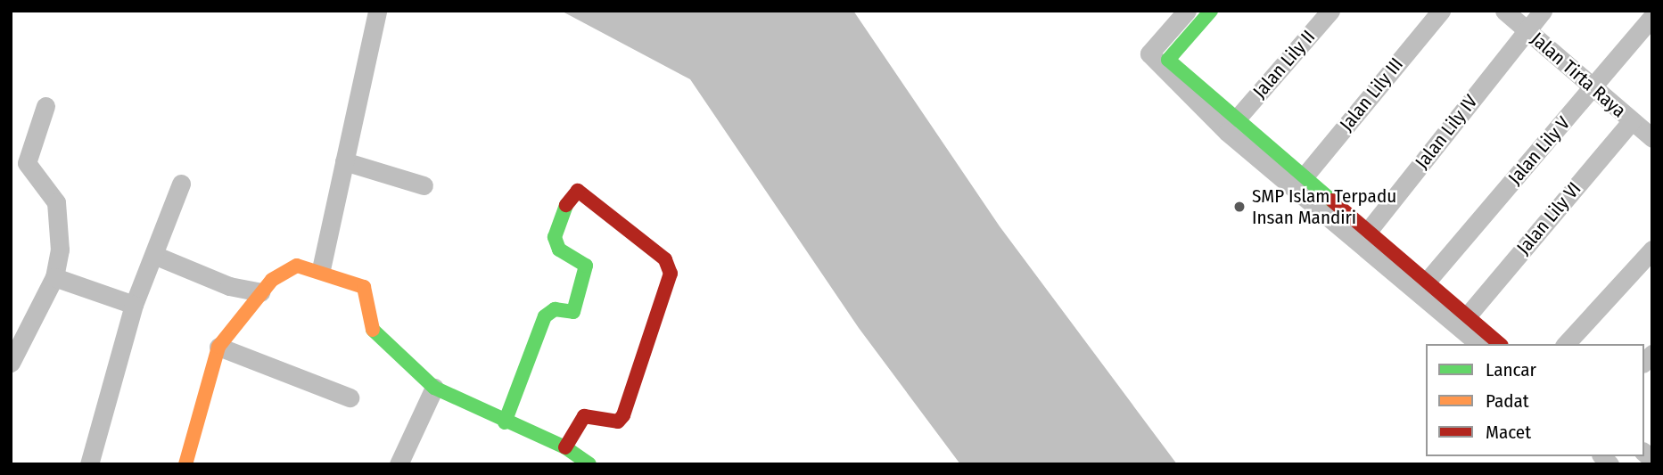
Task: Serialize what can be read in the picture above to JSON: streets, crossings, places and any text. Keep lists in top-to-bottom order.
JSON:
{
  "streets": {
    "street": [
      "Jalan Lily II",
      "Jalan Tirta Raya",
      "Jalan Lily III",
      "Jalan Lily IV",
      "Jalan Lily V",
      "Jalan Lily VI"
    ]
  },
  "crossings": [
    ["Jalan Tirta Raya", "Jalan Lily IV"],
    ["Jalan Tirta Raya", "Jalan Lily V"],
    ["Jalan Tirta Raya", "Jalan Lily VI"]
  ],
  "places": ["SMP Islam Terpadu Insan Mandiri"],
  "legend": ["Lancar", "Padat", "Macet"]
}
